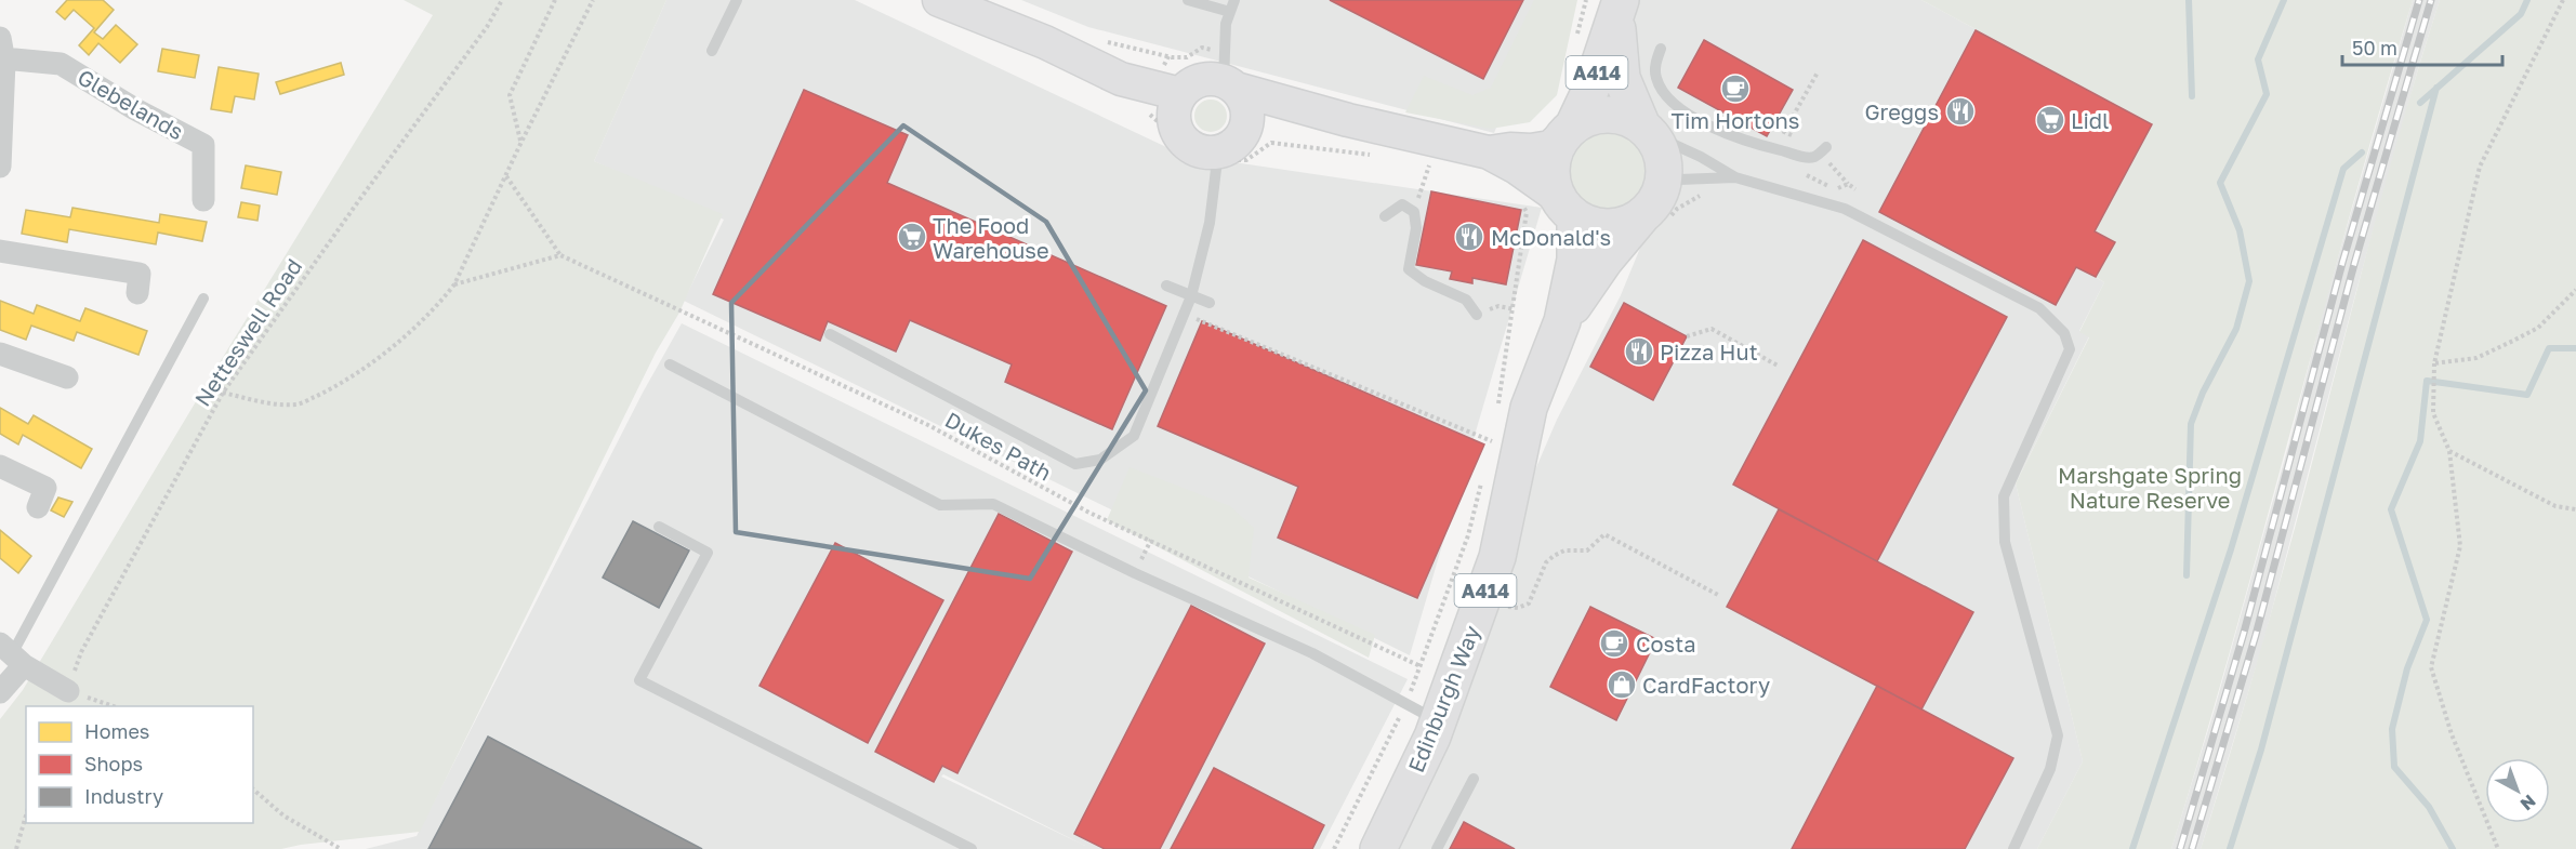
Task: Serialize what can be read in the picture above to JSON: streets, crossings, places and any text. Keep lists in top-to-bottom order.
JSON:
{
  "streets": {
    "highway": ["A414", "Edinburgh Way"],
    "street": ["Glebelands"],
    "path": ["Netteswell Road", "Dukes Path"]
  },
  "crossings": [
    ["A414", "Edinburgh Way"]
  ],
  "parks": ["Marshgate Spring Nature Reserve"],
  "places": {
    "cafe": ["Tim Hortons", "Costa"],
    "restaurant": ["Greggs", "McDonald's", "Pizza Hut"],
    "supermarket": ["Lidl", "The Food Warehouse"],
    "shop": ["CardFactory"]
  },
  "legend": ["Homes", "Shops", "Industry"],
  "scale_bar": "50 m",
  "north": "bottom right"
}
